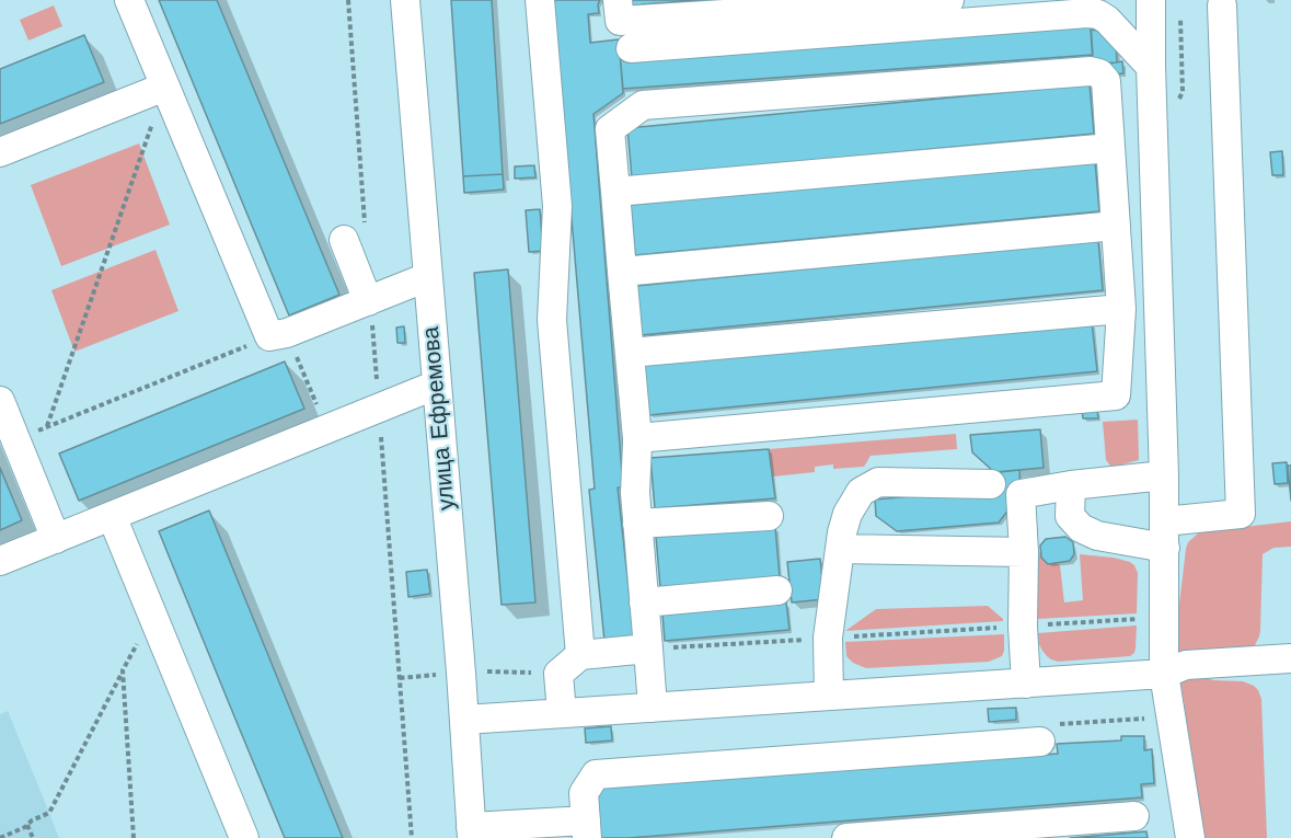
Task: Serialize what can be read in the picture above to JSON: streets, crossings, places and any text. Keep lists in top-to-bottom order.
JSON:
{
  "streets": {
    "street": ["улица Ефремова"]
  }
}
